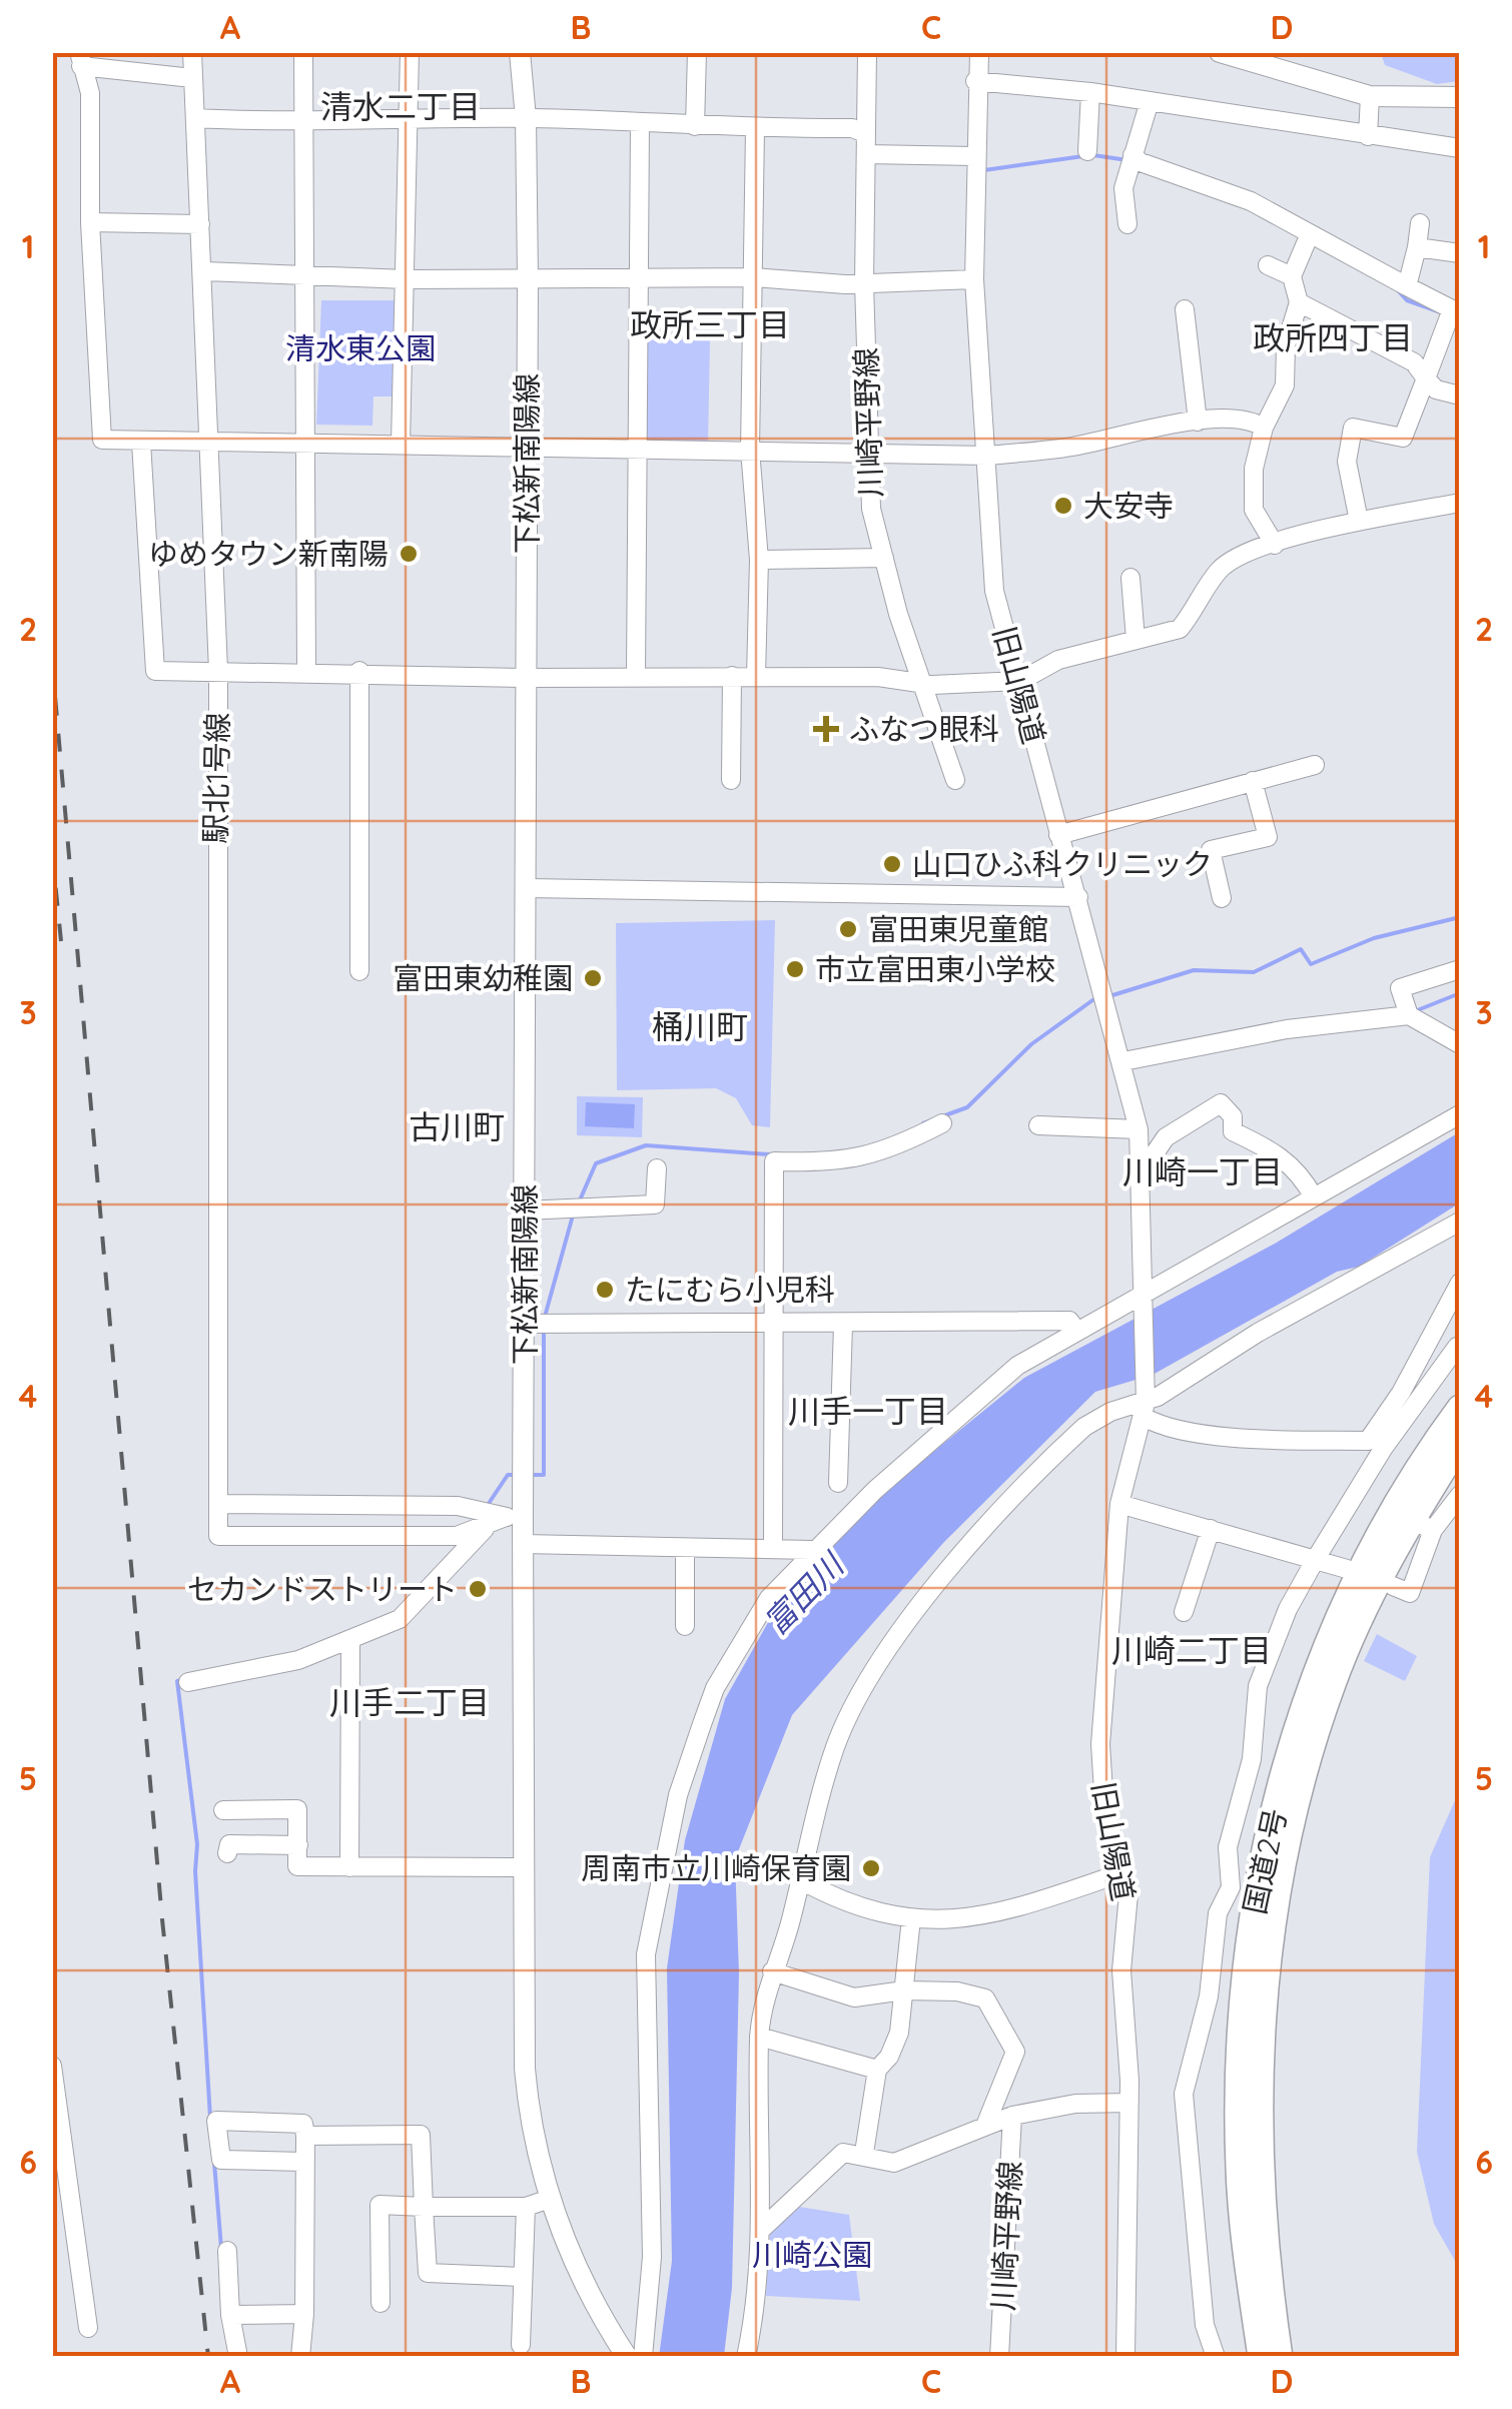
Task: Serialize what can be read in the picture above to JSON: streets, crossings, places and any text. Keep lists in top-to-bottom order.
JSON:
{
  "streets": {
    "highway": ["国道2号"],
    "main road": ["下松新南陽線"],
    "street": ["川崎平野線", "旧山陽道", "駅北1号線"]
  },
  "districts": [
    "清水二丁目",
    "政所三丁目",
    "政所四丁目",
    "桶川町",
    "古川町",
    "川崎一丁目",
    "川手一丁目",
    "川崎二丁目",
    "川手二丁目"
  ],
  "water": ["富田川"],
  "parks": ["清水東公園", "川崎公園"],
  "places": {
    "other": [
      "大安寺",
      "ゆめタウン新南陽",
      "山口ひふ科クリニック",
      "富田東児童館",
      "市立富田東小学校",
      "富田東幼稚園",
      "たにむら小児科",
      "セカンドストリート",
      "周南市立川崎保育園"
    ],
    "health": ["ふなつ眼科"]
  },
  "grid": {
    "columns": [
      "A",
      "B",
      "C",
      "D"
    ],
    "rows": [
      "1",
      "2",
      "3",
      "4",
      "5",
      "6"
    ]
  }
}
